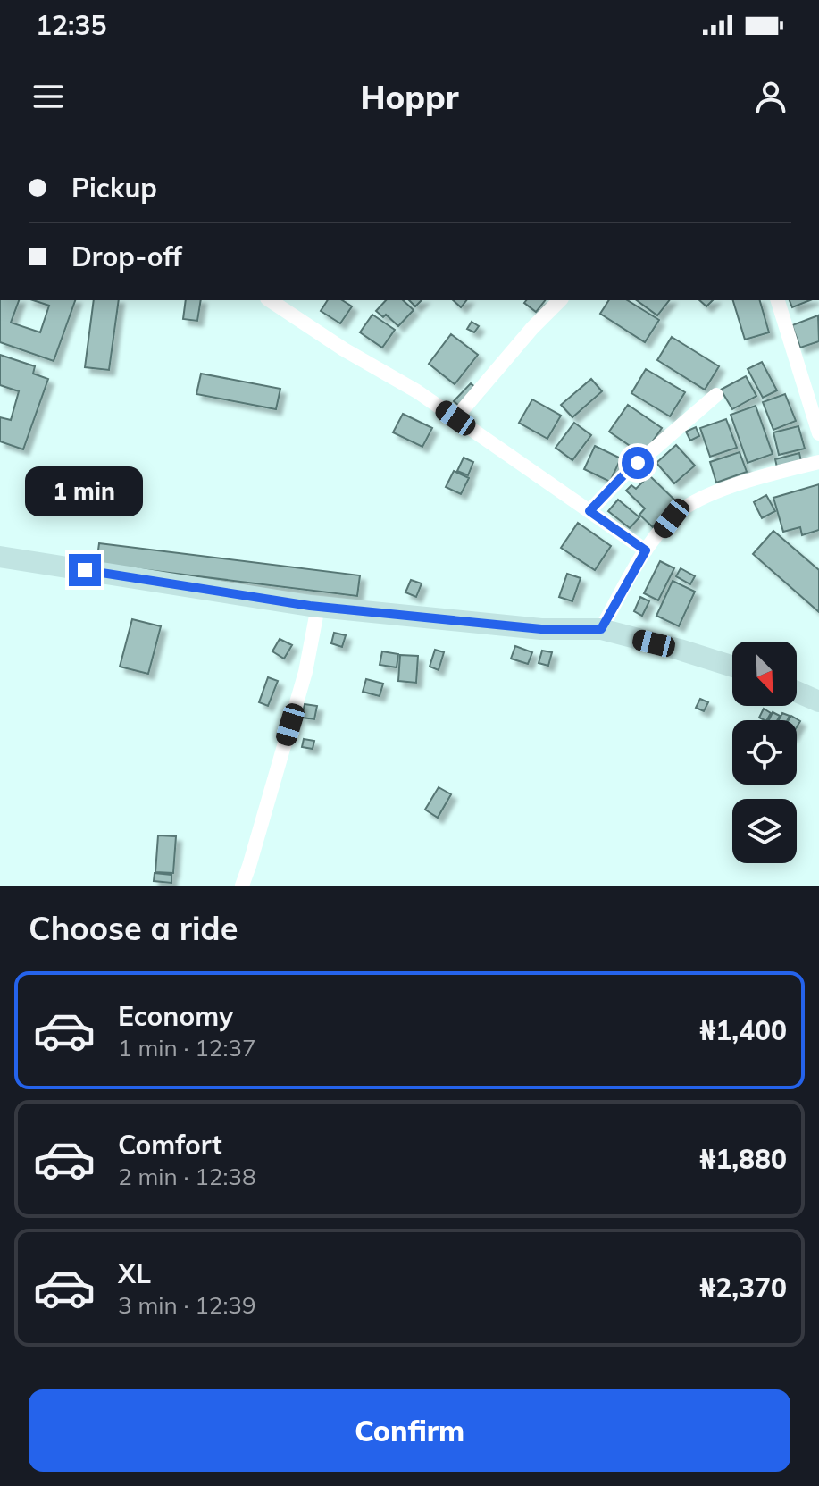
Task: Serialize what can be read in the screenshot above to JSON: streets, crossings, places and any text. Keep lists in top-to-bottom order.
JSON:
{
  "north": "bottom right",
  "page": {
    "status": "12:35",
    "header": "Hoppr",
    "banner": ["Pickup", "Drop-off"],
    "bubble": "1 min",
    "heading": "Choose a ride",
    "list": [
      {
        "name": "Economy",
        "note": "1 min · 12:37",
        "value": "₦1,400"
      },
      {
        "name": "Comfort",
        "note": "2 min · 12:38",
        "value": "₦1,880"
      },
      {
        "name": "XL",
        "note": "3 min · 12:39",
        "value": "₦2,370"
      }
    ],
    "buttons": "Confirm"
  }
}
